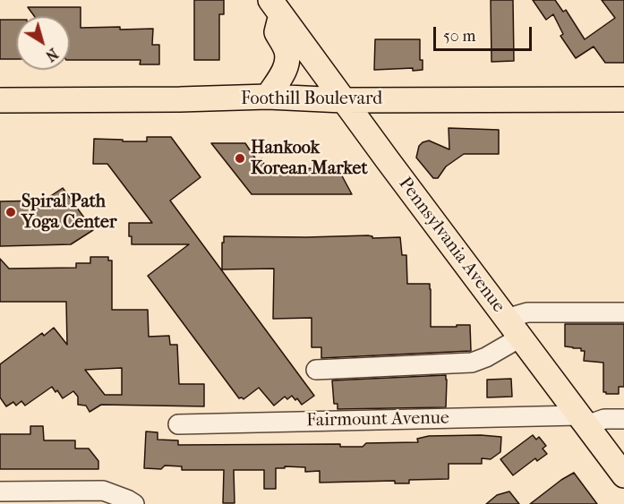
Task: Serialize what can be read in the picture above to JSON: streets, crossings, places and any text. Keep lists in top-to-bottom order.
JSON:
{
  "streets": {
    "main road": ["Foothill Boulevard", "Pennsylvania Avenue"],
    "street": ["Fairmount Avenue"]
  },
  "crossings": [
    ["Foothill Boulevard", "Pennsylvania Avenue"],
    ["Pennsylvania Avenue", "Fairmount Avenue"]
  ],
  "places": ["Hankook Korean Market", "Spiral Path Yoga Center"],
  "scale_bar": "50 m",
  "north": "bottom right"
}
